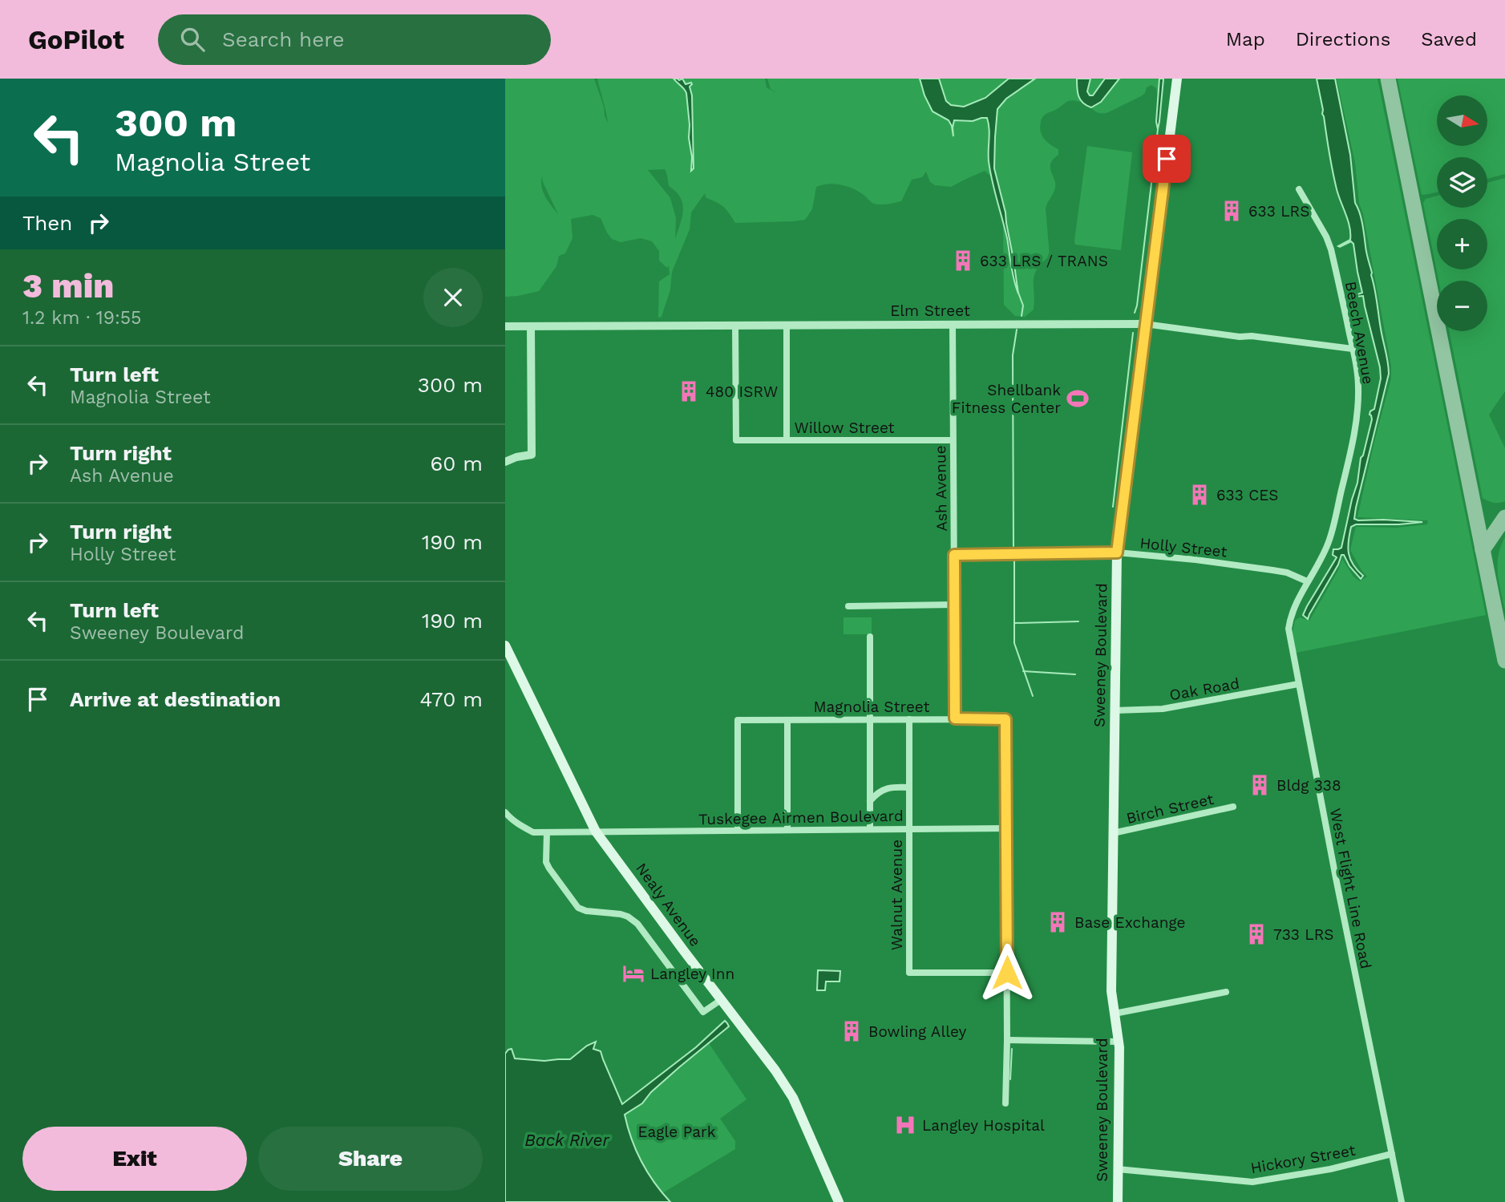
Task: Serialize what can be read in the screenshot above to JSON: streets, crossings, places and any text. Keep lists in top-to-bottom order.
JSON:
{
  "streets": {
    "main road": ["Sweeney Boulevard", "Nealy Avenue"],
    "street": [
      "Elm Street",
      "Beech Avenue",
      "Willow Street",
      "Ash Avenue",
      "Holly Street",
      "Oak Road",
      "Magnolia Street",
      "Birch Street",
      "Tuskegee Airmen Boulevard",
      "West Flight Line Road",
      "Walnut Avenue",
      "Hickory Street"
    ]
  },
  "crossings": [
    ["Elm Street", "Beech Avenue"],
    ["Elm Street", "Willow Street"],
    ["Elm Street", "Ash Avenue"],
    ["Elm Street", "Sweeney Boulevard"],
    ["Beech Avenue", "Holly Street"],
    ["Beech Avenue", "West Flight Line Road"],
    ["Willow Street", "Ash Avenue"],
    ["Ash Avenue", "Holly Street"],
    ["Ash Avenue", "Magnolia Street"],
    ["Holly Street", "Sweeney Boulevard"],
    ["Holly Street", "West Flight Line Road"],
    ["Sweeney Boulevard", "Oak Road"],
    ["Sweeney Boulevard", "Birch Street"],
    ["Sweeney Boulevard", "Hickory Street"],
    ["Oak Road", "West Flight Line Road"],
    ["Magnolia Street", "Tuskegee Airmen Boulevard"],
    ["Magnolia Street", "Walnut Avenue"],
    ["Tuskegee Airmen Boulevard", "Walnut Avenue"],
    ["Tuskegee Airmen Boulevard", "Nealy Avenue"],
    ["West Flight Line Road", "Hickory Street"]
  ],
  "water": ["Back River"],
  "parks": ["Eagle Park"],
  "places": {
    "building": [
      "633 LRS",
      "633 LRS / TRANS",
      "480 ISRW",
      "633 CES",
      "Bldg 338",
      "Base Exchange",
      "733 LRS",
      "Bowling Alley"
    ],
    "sports": ["Shellbank Fitness Center"],
    "hotel": ["Langley Inn"],
    "hospital": ["Langley Hospital"]
  },
  "north": "right",
  "page": {
    "header": "GoPilot",
    "search": "Search here",
    "nav": ["Map", "Directions", "Saved"],
    "turn": ["300 m", "Magnolia Street"],
    "map_buttons": ["+", "−"],
    "then": "Then",
    "heading": ["3 min", "1.2 km · 19:55"],
    "list": [
      {
        "name": "Turn left",
        "note": "Magnolia Street",
        "value": "300 m"
      },
      {
        "name": "Turn right",
        "note": "Ash Avenue",
        "value": "60 m"
      },
      {
        "name": "Turn right",
        "note": "Holly Street",
        "value": "190 m"
      },
      {
        "name": "Turn left",
        "note": "Sweeney Boulevard",
        "value": "190 m"
      },
      {
        "name": "Arrive at destination",
        "value": "470 m"
      }
    ],
    "buttons": ["Exit", "Share"]
  }
}
